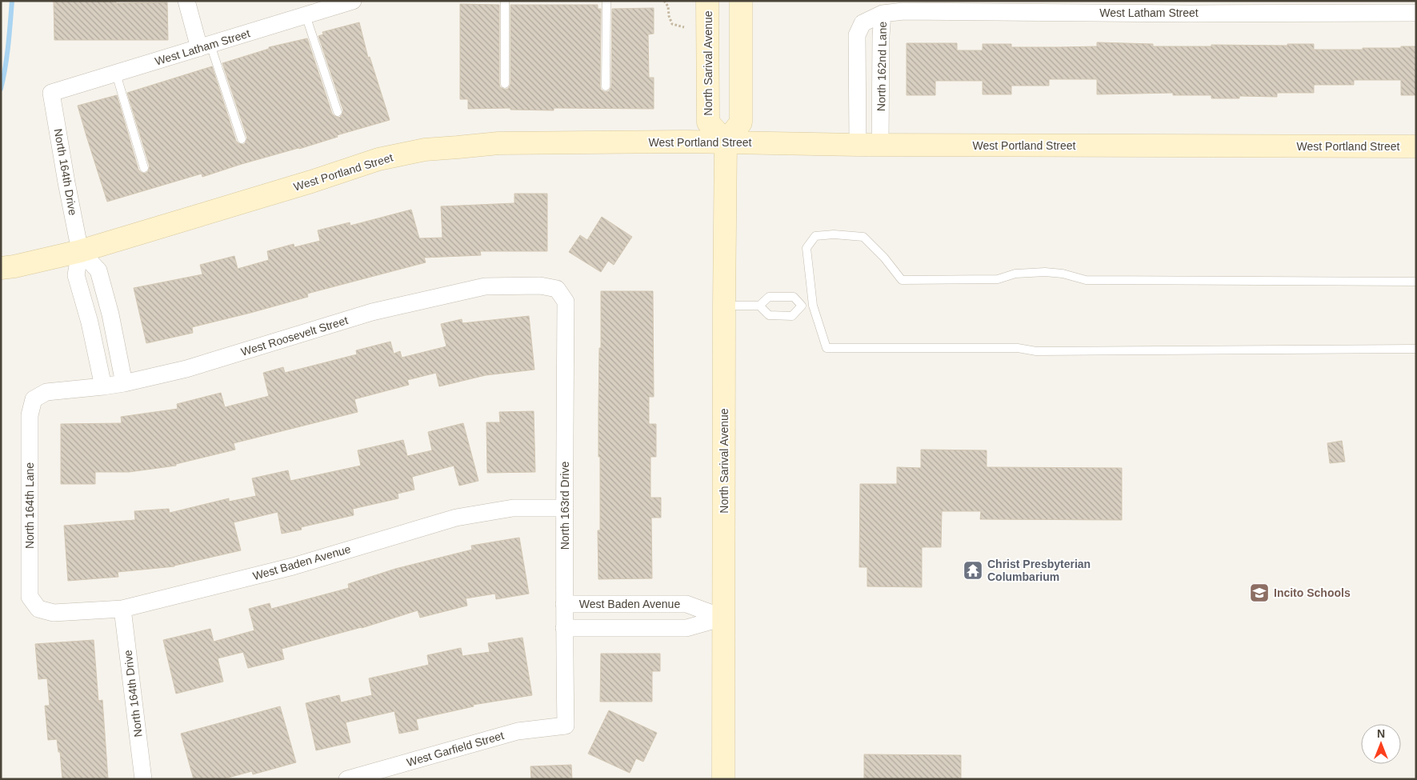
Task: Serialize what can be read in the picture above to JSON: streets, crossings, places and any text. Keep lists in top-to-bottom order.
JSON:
{
  "streets": {
    "street": [
      "West Latham Street",
      "North Sarival Avenue",
      "North 162nd Lane",
      "West Portland Street",
      "North 164th Drive",
      "West Roosevelt Street",
      "North 164th Lane",
      "North 163rd Drive",
      "West Baden Avenue",
      "West Garfield Street"
    ]
  },
  "crossings": [
    ["West Latham Street", "North 162nd Lane"],
    ["West Latham Street", "North 164th Drive"],
    ["North Sarival Avenue", "West Portland Street"],
    ["North Sarival Avenue", "West Baden Avenue"],
    ["North 162nd Lane", "West Portland Street"],
    ["West Portland Street", "North 164th Drive"],
    ["North 164th Drive", "West Roosevelt Street"],
    ["North 164th Drive", "West Baden Avenue"],
    ["West Roosevelt Street", "North 164th Lane"],
    ["West Roosevelt Street", "North 163rd Drive"],
    ["North 164th Lane", "West Baden Avenue"],
    ["North 163rd Drive", "West Baden Avenue"],
    ["North 163rd Drive", "West Garfield Street"]
  ],
  "places": {
    "temple": ["Christ Presbyterian Columbarium"],
    "school or university": ["Incito Schools"]
  },
  "north": "top"
}
